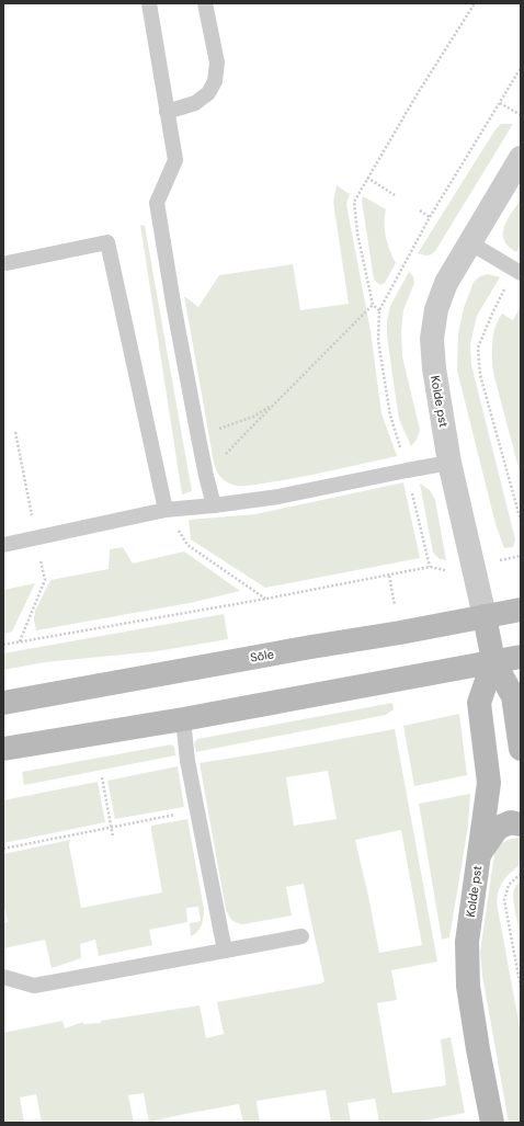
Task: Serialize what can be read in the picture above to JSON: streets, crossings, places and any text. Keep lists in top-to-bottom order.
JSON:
{
  "streets": {
    "main road": ["Kolde pst", "Sõle"]
  },
  "crossings": [
    ["Kolde pst", "Sõle"]
  ]
}
